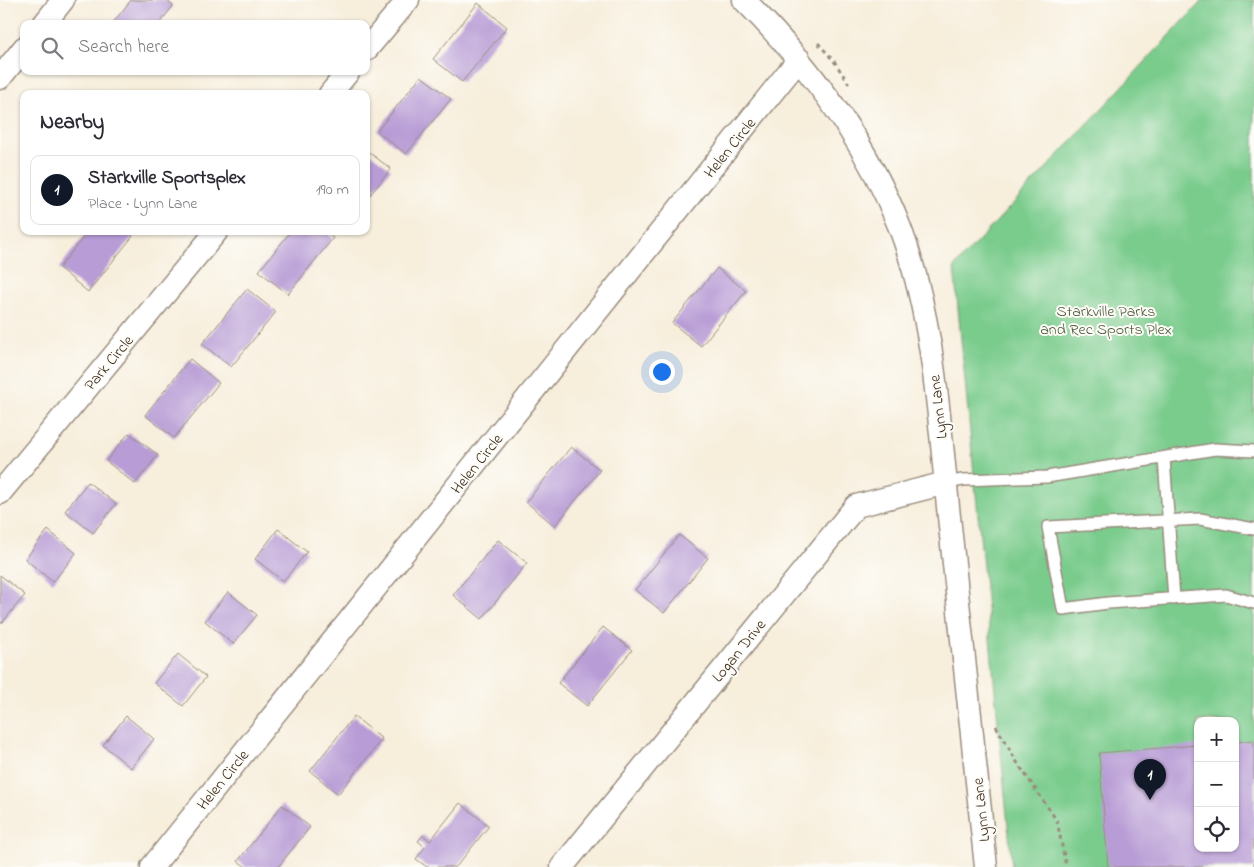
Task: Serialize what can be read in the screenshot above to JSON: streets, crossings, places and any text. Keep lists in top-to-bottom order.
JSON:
{
  "streets": {
    "street": [
      "Helen Circle",
      "Park Circle",
      "Lynn Lane",
      "Logan Drive"
    ]
  },
  "crossings": [
    ["Helen Circle", "Lynn Lane"],
    ["Lynn Lane", "Logan Drive"]
  ],
  "parks": ["Starkville Parks and Rec Sports Plex"],
  "page": {
    "search": "Search here",
    "heading": "Nearby",
    "list": [
      {
        "mark": "1",
        "name": "Starkville Sportsplex",
        "note": "Place · Lynn Lane",
        "value": "190 m"
      }
    ],
    "map_buttons": ["+", "−"],
    "pins": "1"
  }
}
